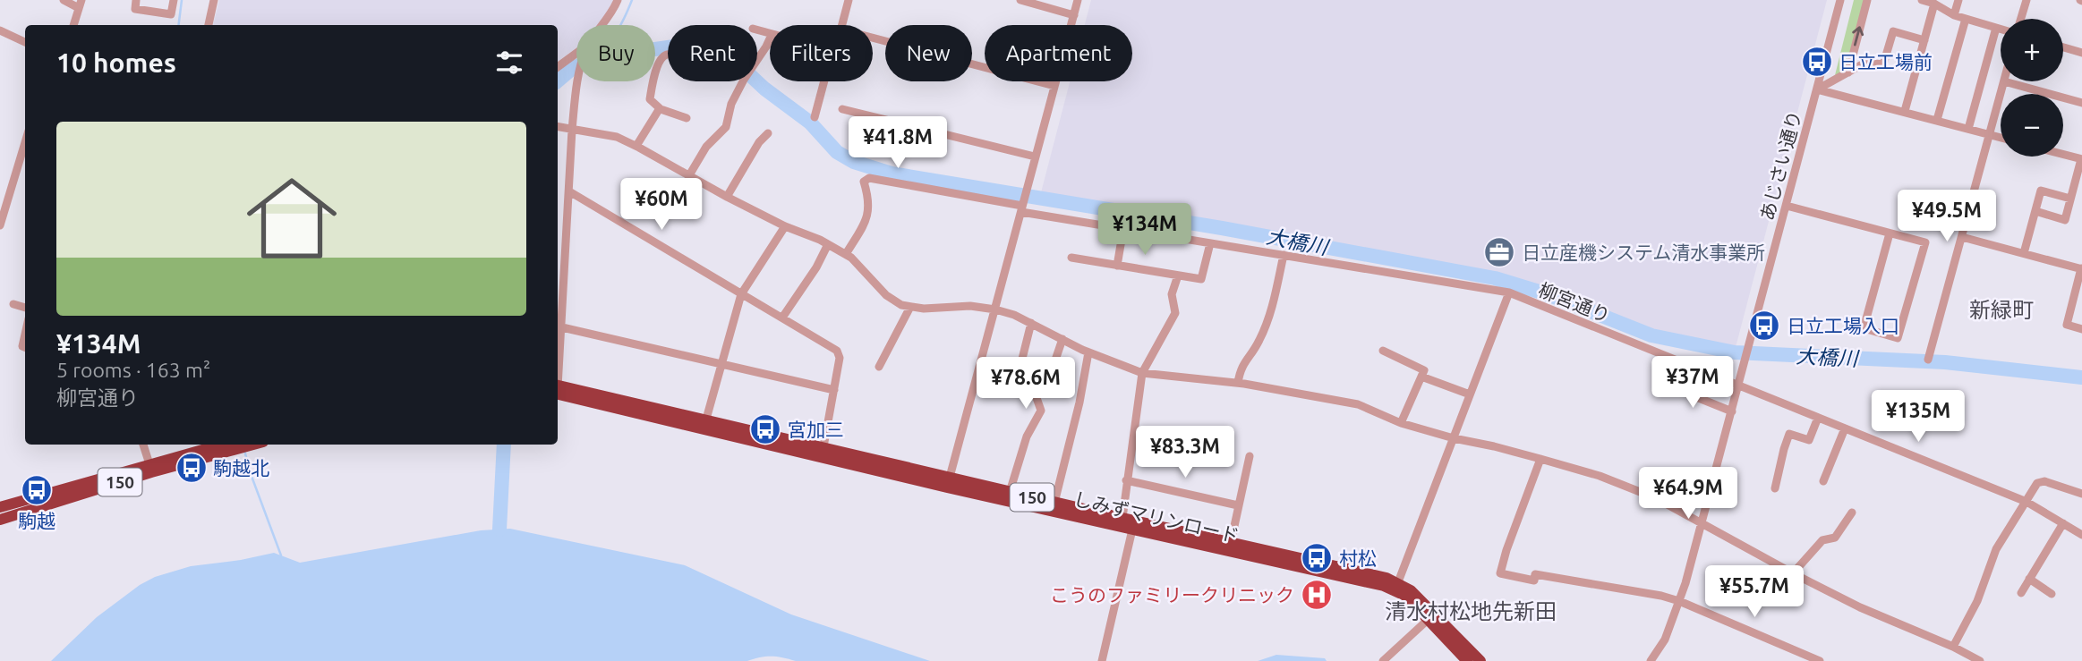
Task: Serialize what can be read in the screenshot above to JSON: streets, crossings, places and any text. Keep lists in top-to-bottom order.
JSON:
{
  "streets": {
    "highway": ["150", "しみずマリンロード"],
    "street": ["あじさい通り", "柳宮通り"]
  },
  "crossings": [
    ["あじさい通り", "柳宮通り"]
  ],
  "districts": ["新緑町", "清水村松地先新田"],
  "water": ["大橋川"],
  "places": {
    "bus stop": [
      "日立工場前",
      "日立工場入口",
      "宮加三",
      "駒越北",
      "駒越",
      "村松"
    ],
    "office": ["日立産機システム清水事業所"],
    "hospital": ["こうのファミリークリニック"]
  },
  "page": {
    "map_buttons": ["+", "−"],
    "chip": [
      "Buy",
      "Rent",
      "Filters",
      "New",
      "Apartment"
    ],
    "heading": "10 homes",
    "list": [
      {
        "name": "¥134M",
        "note": "5 rooms · 163 m² · 柳宮通り"
      }
    ],
    "price": [
      "¥41.8M",
      "¥60M",
      "¥49.5M",
      "¥134M",
      "¥37M",
      "¥78.6M",
      "¥135M",
      "¥83.3M",
      "¥64.9M",
      "¥55.7M"
    ]
  }
}
